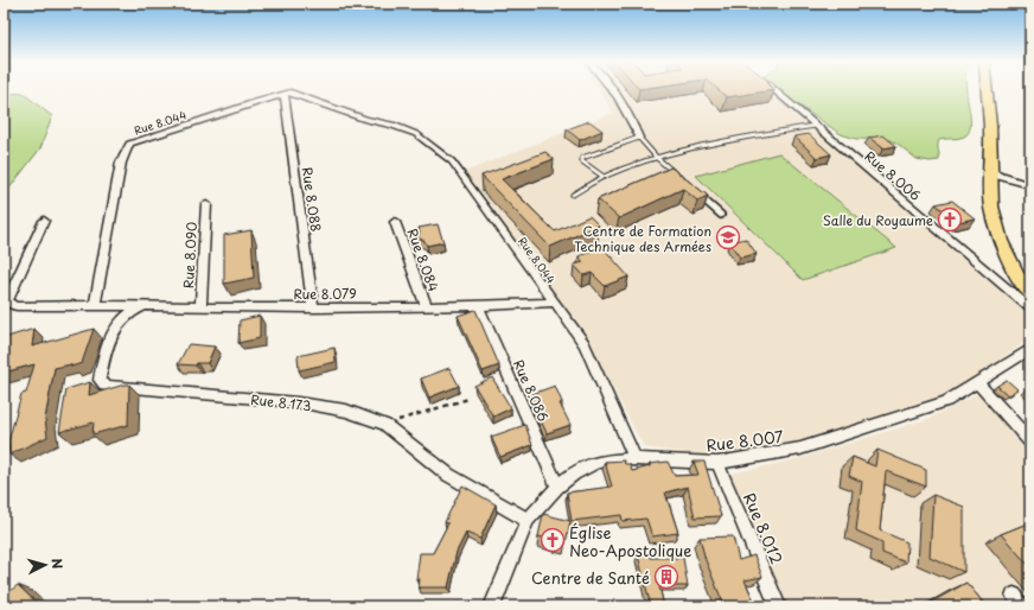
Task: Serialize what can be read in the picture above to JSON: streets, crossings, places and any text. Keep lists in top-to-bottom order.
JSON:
{
  "streets": {
    "street": [
      "Rue 8.044",
      "Rue 8.006",
      "Rue 8.088",
      "Rue 8.090",
      "Rue 8.084",
      "Rue 8.079",
      "Rue 8.086",
      "Rue 8.173",
      "Rue 8.007",
      "Rue 8.012"
    ]
  },
  "crossings": [
    ["Rue 8.044", "Rue 8.088"],
    ["Rue 8.044", "Rue 8.079"],
    ["Rue 8.088", "Rue 8.079"],
    ["Rue 8.090", "Rue 8.079"],
    ["Rue 8.084", "Rue 8.079"],
    ["Rue 8.079", "Rue 8.086"],
    ["Rue 8.079", "Rue 8.173"],
    ["Rue 8.086", "Rue 8.007"],
    ["Rue 8.173", "Rue 8.007"],
    ["Rue 8.007", "Rue 8.012"]
  ],
  "places": {
    "church": ["Salle du Royaume", "Église Neo-Apostolique"],
    "school or university": ["Centre de Formation Technique des Armées"],
    "building": ["Centre de Santé"]
  },
  "north": "right"
}
